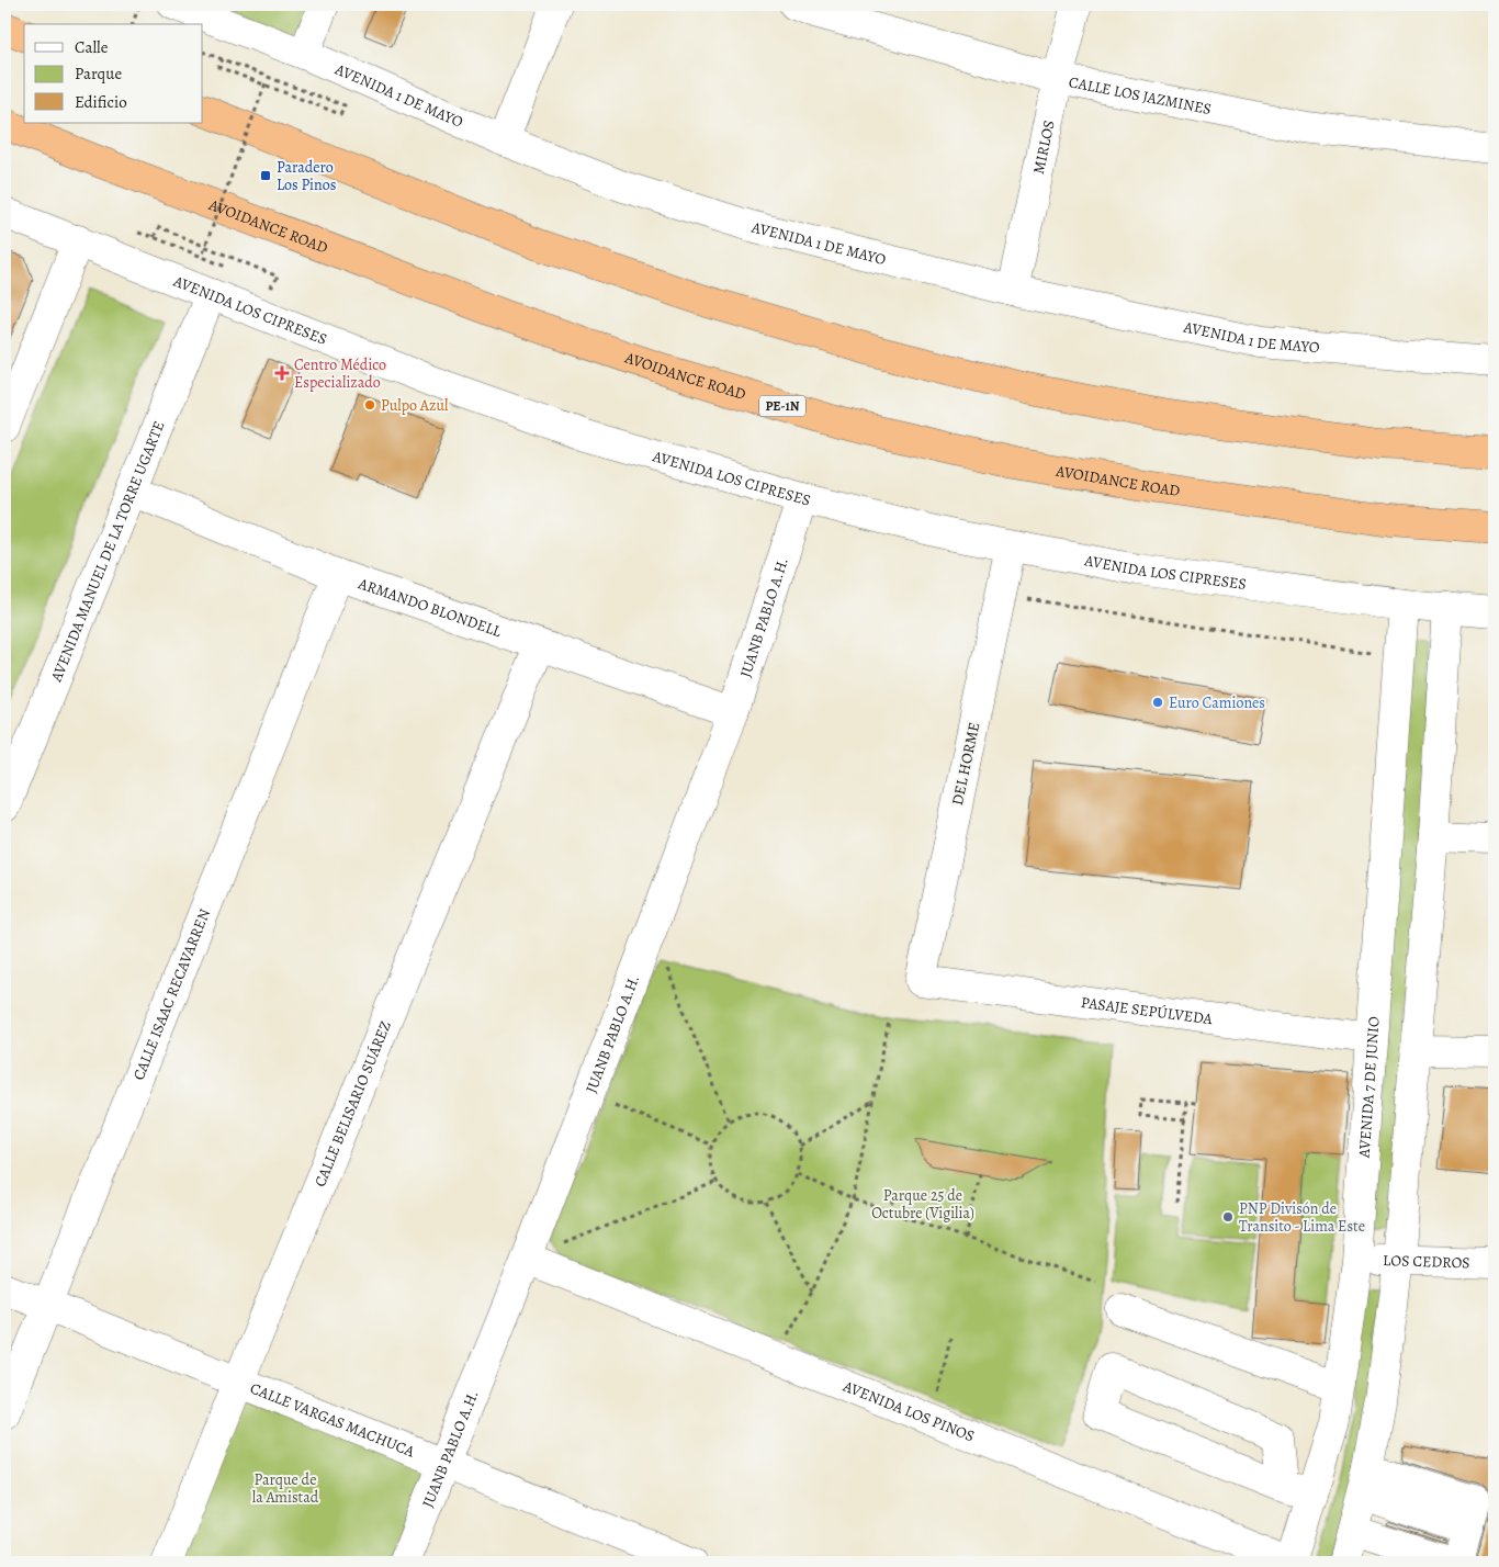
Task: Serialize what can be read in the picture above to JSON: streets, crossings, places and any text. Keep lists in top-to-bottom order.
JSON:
{
  "streets": {
    "highway": ["AVOIDANCE ROAD", "PE-1N"],
    "street": [
      "AVENIDA 1 DE MAYO",
      "CALLE LOS JAZMINES",
      "MIRLOS",
      "AVENIDA LOS CIPRESES",
      "AVENIDA MANUEL DE LA TORRE UGARTE",
      "ARMANDO BLONDELL",
      "JUANB PABLO A.H.",
      "DEL HORME",
      "CALLE ISAAC RECAVARREN",
      "PASAJE SEPÚLVEDA",
      "AVENIDA 7 DE JUNIO",
      "CALLE BELISARIO SUÁREZ",
      "LOS CEDROS",
      "AVENIDA LOS PINOS",
      "CALLE VARGAS MACHUCA"
    ]
  },
  "crossings": [
    ["AVENIDA 1 DE MAYO", "MIRLOS"],
    ["CALLE LOS JAZMINES", "MIRLOS"],
    ["AVENIDA LOS CIPRESES", "AVENIDA MANUEL DE LA TORRE UGARTE"],
    ["AVENIDA LOS CIPRESES", "JUANB PABLO A.H."],
    ["AVENIDA LOS CIPRESES", "DEL HORME"],
    ["AVENIDA LOS CIPRESES", "AVENIDA 7 DE JUNIO"],
    ["AVENIDA MANUEL DE LA TORRE UGARTE", "ARMANDO BLONDELL"],
    ["ARMANDO BLONDELL", "JUANB PABLO A.H."],
    ["ARMANDO BLONDELL", "CALLE ISAAC RECAVARREN"],
    ["ARMANDO BLONDELL", "CALLE BELISARIO SUÁREZ"],
    ["JUANB PABLO A.H.", "AVENIDA LOS PINOS"],
    ["JUANB PABLO A.H.", "CALLE VARGAS MACHUCA"],
    ["DEL HORME", "PASAJE SEPÚLVEDA"],
    ["CALLE ISAAC RECAVARREN", "CALLE VARGAS MACHUCA"],
    ["PASAJE SEPÚLVEDA", "AVENIDA 7 DE JUNIO"],
    ["AVENIDA 7 DE JUNIO", "LOS CEDROS"],
    ["AVENIDA 7 DE JUNIO", "AVENIDA LOS PINOS"],
    ["CALLE BELISARIO SUÁREZ", "CALLE VARGAS MACHUCA"]
  ],
  "parks": ["Parque 25 de Octubre (Vigilia)", "Parque de la Amistad"],
  "places": {
    "transit": ["Paradero Los Pinos"],
    "health": ["Centro Médico Especializado"],
    "other": ["Pulpo Azul", "Euro Camiones", "PNP Divisón de Transito - Lima Este"]
  },
  "legend": ["Calle", "Parque", "Edificio"]
}
